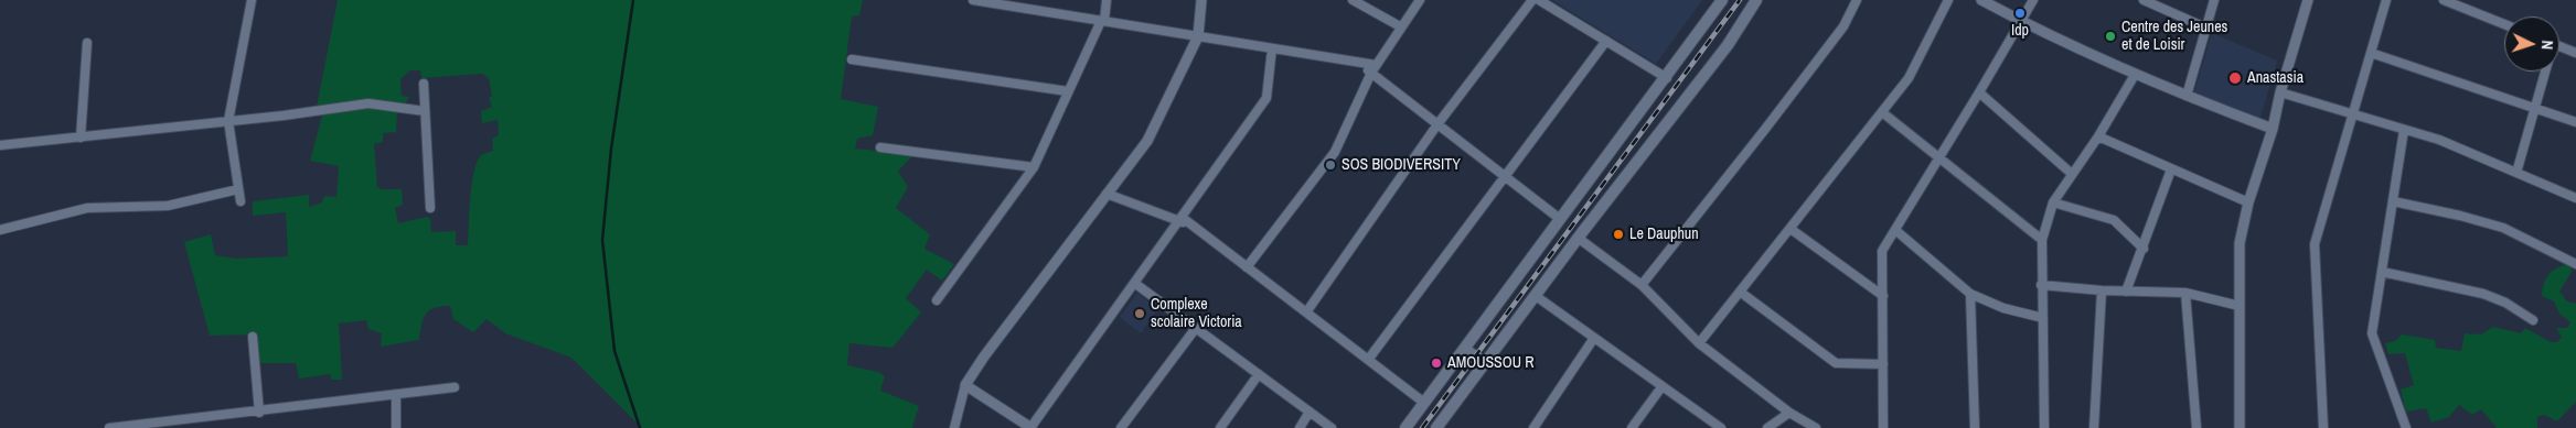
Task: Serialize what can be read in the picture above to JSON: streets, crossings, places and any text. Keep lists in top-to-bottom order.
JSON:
{
  "places": [
    "Idp",
    "Centre des Jeunes et de Loisir",
    "Anastasia",
    "SOS BIODIVERSITY",
    "Le Dauphun",
    "Complexe scolaire Victoria",
    "AMOUSSOU R"
  ],
  "north": "right"
}
